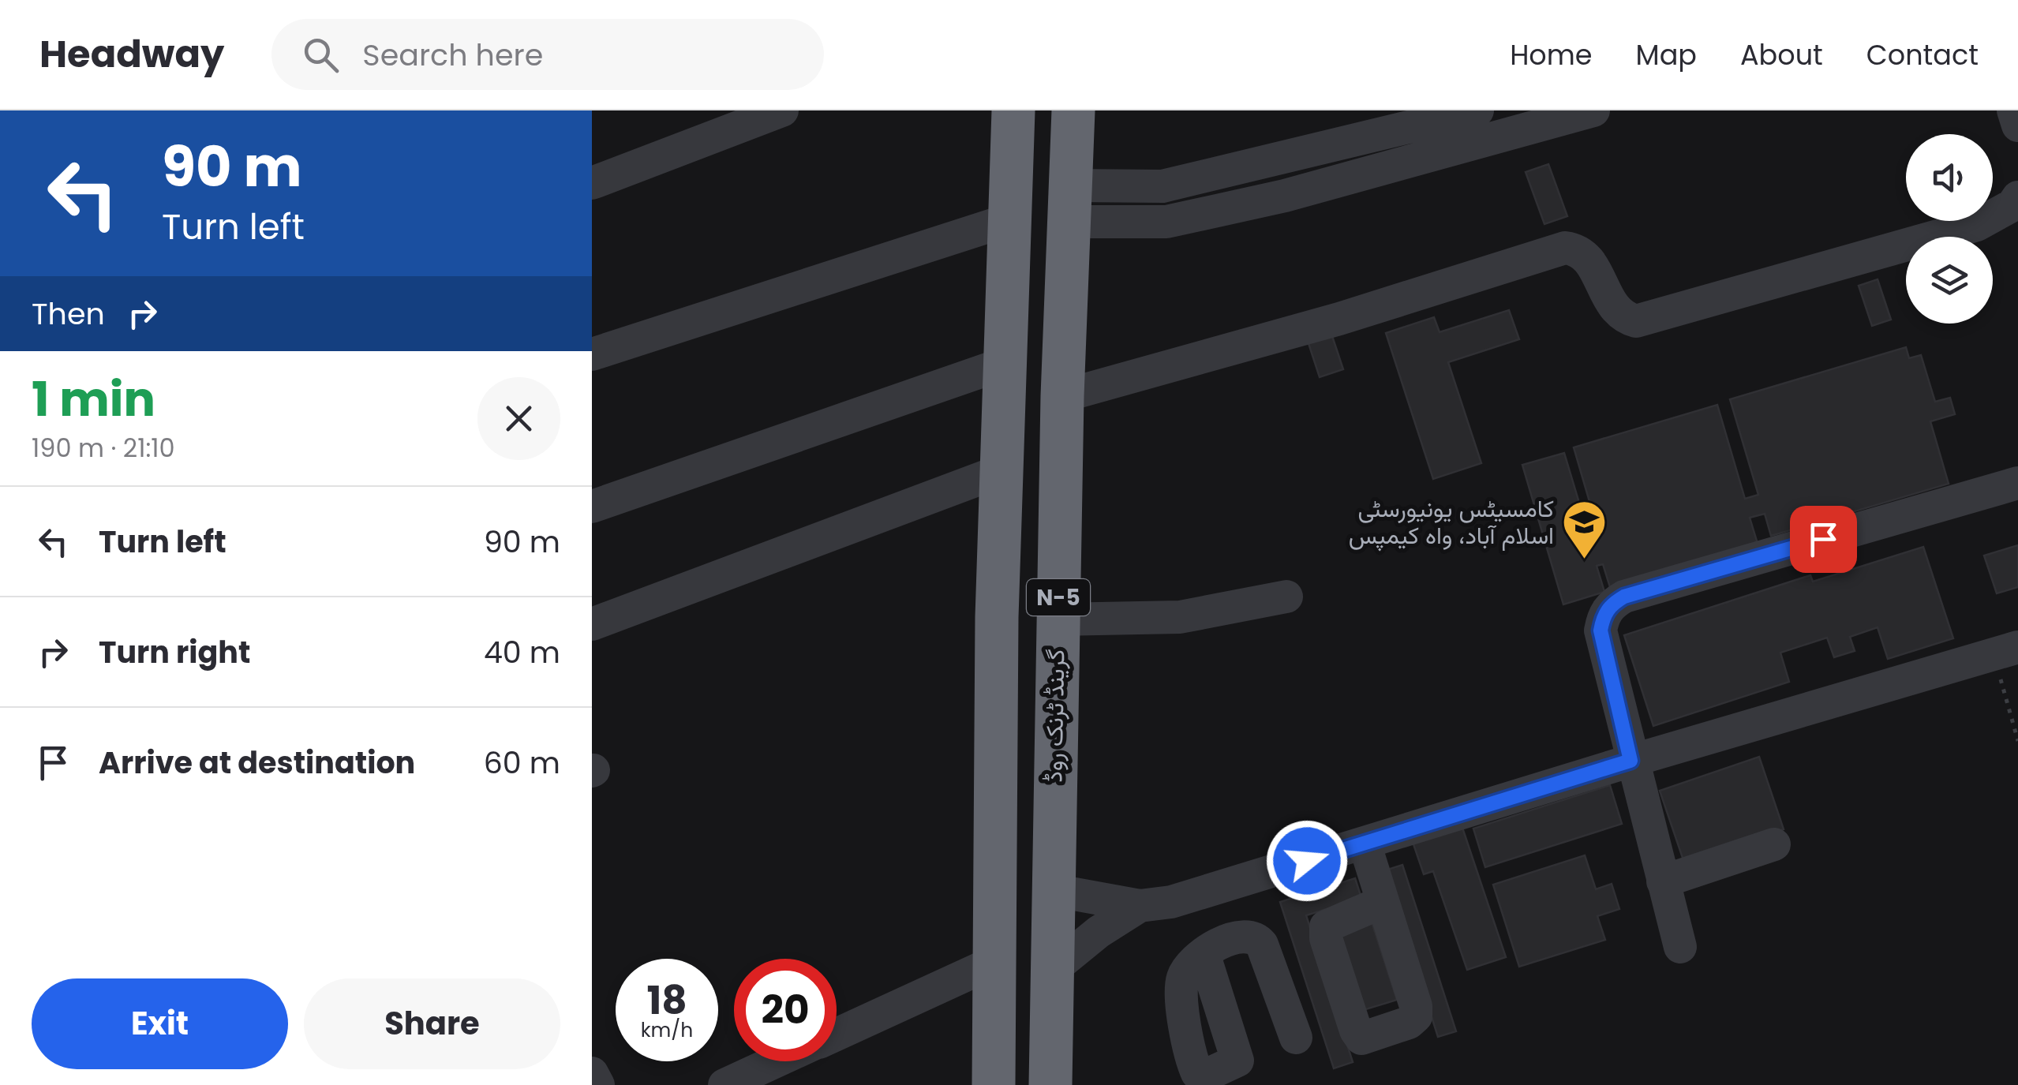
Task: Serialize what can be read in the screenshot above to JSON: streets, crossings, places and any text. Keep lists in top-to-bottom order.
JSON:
{
  "streets": {
    "highway": ["N-5", "گرینڈ ٹرنک روڈ"]
  },
  "places": {
    "school or university": ["کامسیٹس یونیورسٹی اسلام آباد، واہ کیمپس"]
  },
  "page": {
    "header": "Headway",
    "search": "Search here",
    "nav": [
      "Home",
      "Map",
      "About",
      "Contact"
    ],
    "turn": ["90 m", "Turn left"],
    "then": "Then",
    "heading": ["1 min", "190 m · 21:10"],
    "list": [
      {
        "name": "Turn left",
        "value": "90 m"
      },
      {
        "name": "Turn right",
        "value": "40 m"
      },
      {
        "name": "Arrive at destination",
        "value": "60 m"
      }
    ],
    "speed": "18 km/h",
    "limit": "20",
    "buttons": ["Exit", "Share"]
  }
}
